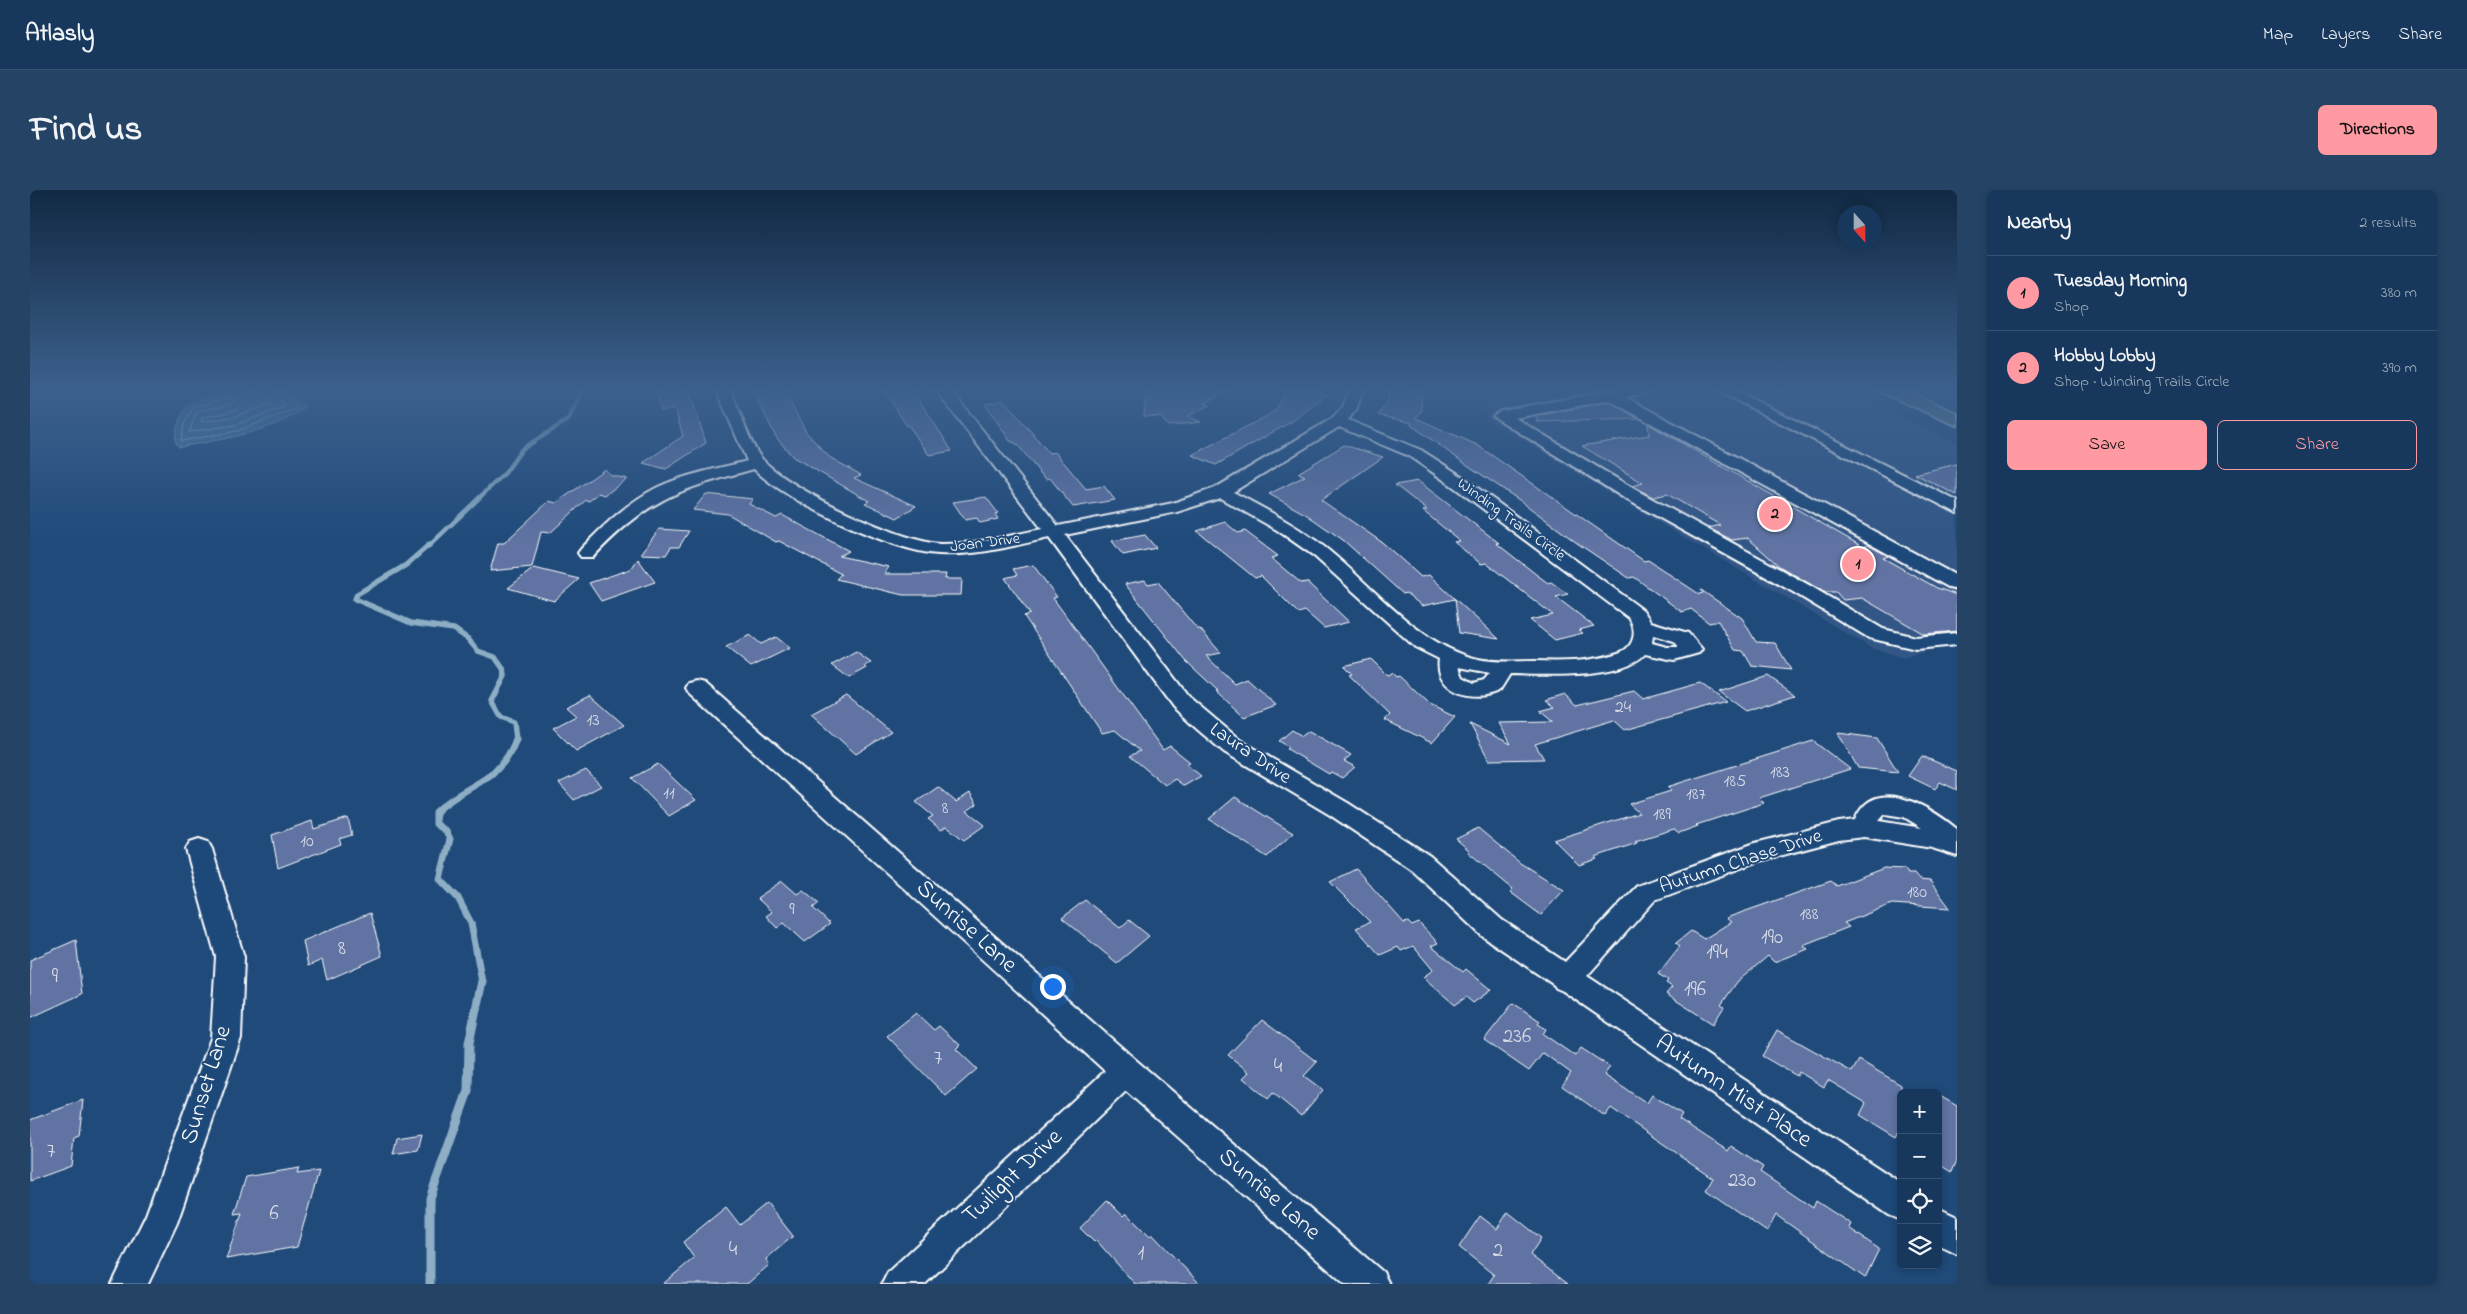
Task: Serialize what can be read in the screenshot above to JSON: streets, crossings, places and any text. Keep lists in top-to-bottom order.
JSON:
{
  "streets": {
    "street": [
      "Winding Trails Circle",
      "Joan Drive",
      "Laura Drive",
      "Autumn Chase Drive",
      "Sunrise Lane",
      "Sunset Lane",
      "Autumn Mist Place",
      "Twilight Drive"
    ]
  },
  "crossings": [
    ["Joan Drive", "Laura Drive"],
    ["Laura Drive", "Autumn Chase Drive"],
    ["Laura Drive", "Autumn Mist Place"],
    ["Autumn Chase Drive", "Autumn Mist Place"],
    ["Sunrise Lane", "Twilight Drive"]
  ],
  "house_numbers": [
    "24",
    "13",
    "183",
    "185",
    "11",
    "187",
    "8",
    "189",
    "10",
    "180",
    "9",
    "188",
    "190",
    "8",
    "194",
    "9",
    "196",
    "236",
    "7",
    "4",
    "7",
    "230",
    "6",
    "4",
    "2",
    "1"
  ],
  "north": "bottom",
  "page": {
    "header": "Atlasly",
    "nav": ["Map", "Layers", "Share"],
    "title": "Find us",
    "buttons": [
      "Directions",
      ["Save", "Share"]
    ],
    "heading": ["Nearby", "2 results"],
    "list": [
      {
        "mark": "1",
        "name": "Tuesday Morning",
        "note": "Shop",
        "value": "380 m"
      },
      {
        "mark": "2",
        "name": "Hobby Lobby",
        "note": "Shop · Winding Trails Circle",
        "value": "390 m"
      }
    ],
    "pins": ["2", "1"],
    "map_buttons": ["+", "−"]
  }
}
